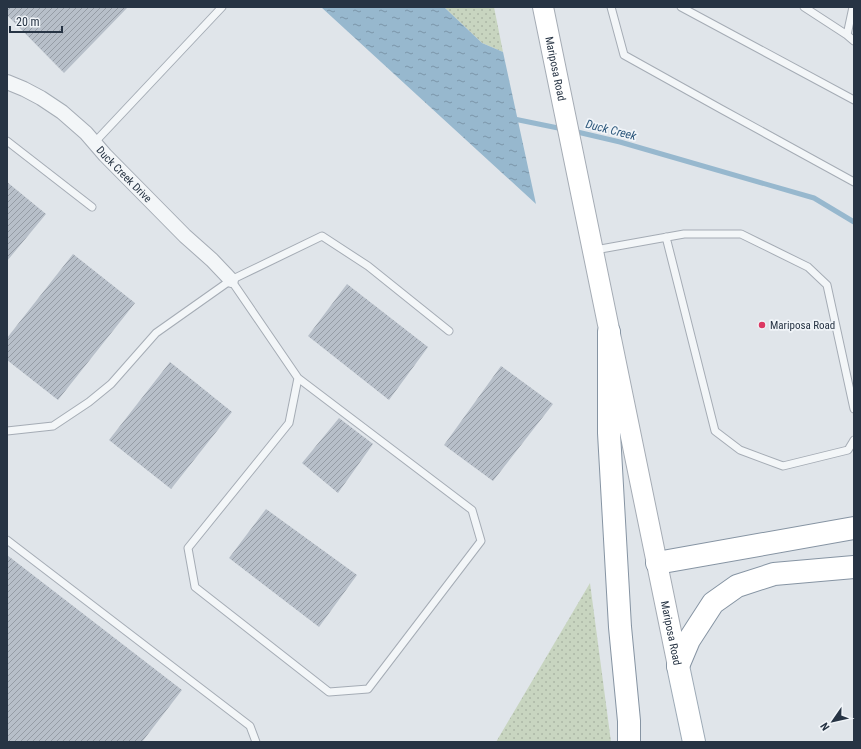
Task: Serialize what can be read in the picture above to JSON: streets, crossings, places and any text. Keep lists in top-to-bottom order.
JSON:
{
  "streets": {
    "main road": ["Mariposa Road"],
    "street": ["Duck Creek Drive"]
  },
  "water": ["Duck Creek"],
  "places": ["Mariposa Road"],
  "scale_bar": "20 m",
  "north": "bottom left"
}
